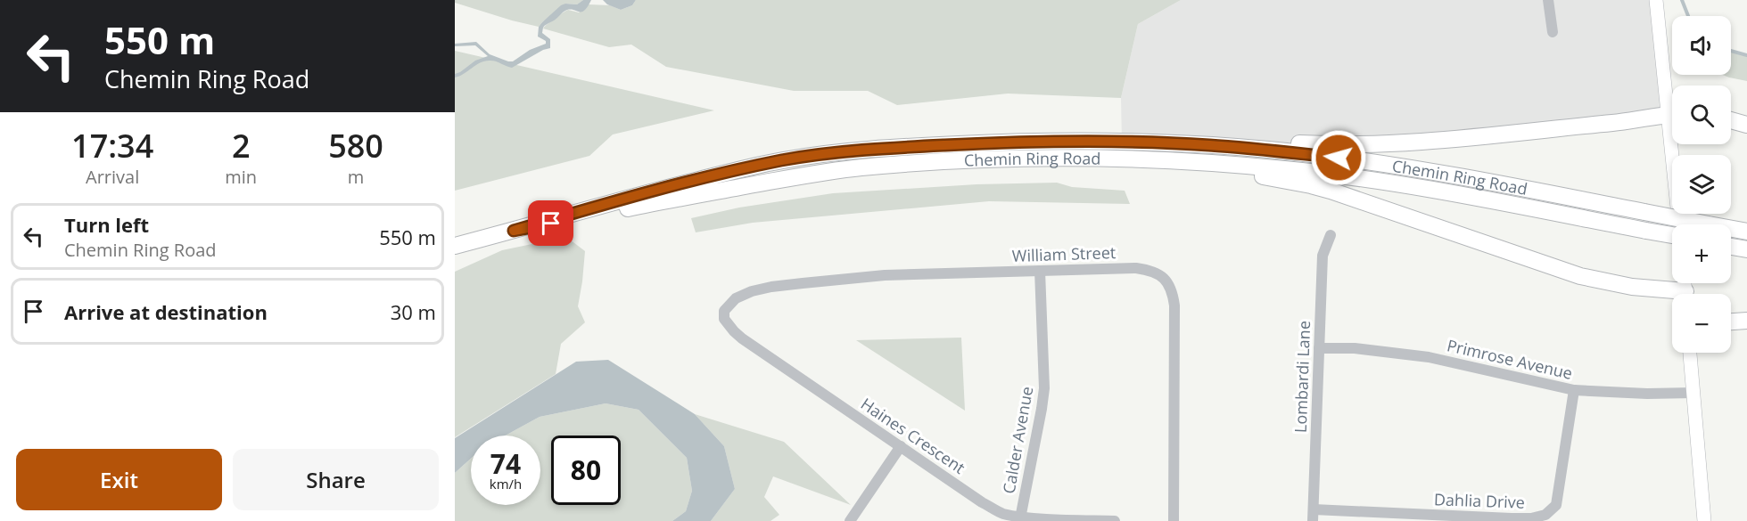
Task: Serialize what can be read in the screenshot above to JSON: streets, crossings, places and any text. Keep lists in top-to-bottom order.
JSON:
{
  "streets": {
    "highway": ["Chemin Ring Road"],
    "street": [
      "William Street",
      "Primrose Avenue",
      "Lombardi Lane",
      "Haines Crescent",
      "Calder Avenue",
      "Dahlia Drive"
    ]
  },
  "crossings": [
    ["William Street", "Haines Crescent"],
    ["William Street", "Calder Avenue"],
    ["Primrose Avenue", "Lombardi Lane"],
    ["Primrose Avenue", "Dahlia Drive"],
    ["Lombardi Lane", "Dahlia Drive"],
    ["Haines Crescent", "Calder Avenue"]
  ],
  "page": {
    "turn": ["550 m", "Chemin Ring Road"],
    "map_buttons": ["+", "−"],
    "eta": [
      "17:34",
      "Arrival",
      "2",
      "min",
      "580",
      "m"
    ],
    "list": [
      {
        "name": "Turn left",
        "note": "Chemin Ring Road",
        "value": "550 m"
      },
      {
        "name": "Arrive at destination",
        "value": "30 m"
      }
    ],
    "speed": "74 km/h",
    "limit": "80",
    "buttons": ["Exit", "Share"]
  }
}
